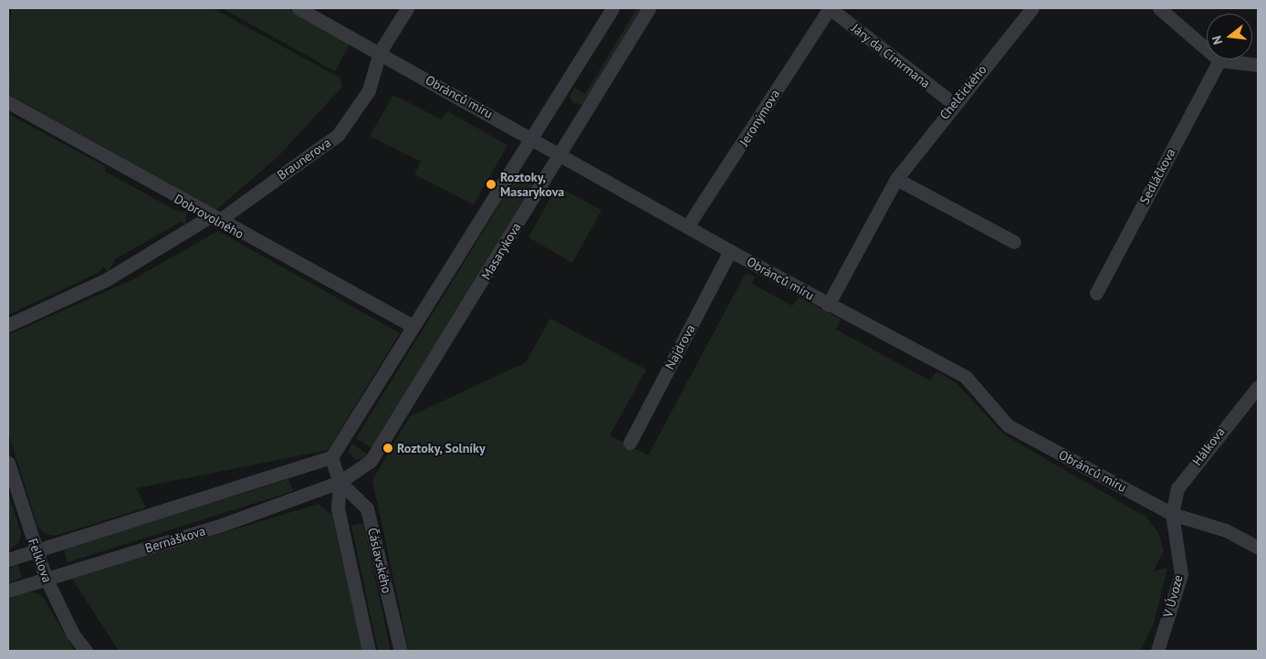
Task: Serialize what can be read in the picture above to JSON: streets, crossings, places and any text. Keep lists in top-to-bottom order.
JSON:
{
  "streets": {
    "street": [
      "Járy da Cimrmana",
      "Chelčického",
      "Obránců míru",
      "Jeronýmova",
      "Braunerova",
      "Sedláčkova",
      "Dobrovolného",
      "Masarykova",
      "Najdrova",
      "Hálkova",
      "Bernáškova",
      "Felklova",
      "Čáslavského",
      "V Úvoze"
    ]
  },
  "crossings": [
    ["Járy da Cimrmana", "Chelčického"],
    ["Járy da Cimrmana", "Jeronýmova"],
    ["Chelčického", "Obránců míru"],
    ["Obránců míru", "Jeronýmova"],
    ["Obránců míru", "Braunerova"],
    ["Obránců míru", "Masarykova"],
    ["Obránců míru", "Najdrova"],
    ["Obránců míru", "Hálkova"],
    ["Obránců míru", "V Úvoze"],
    ["Braunerova", "Dobrovolného"],
    ["Masarykova", "Bernáškova"],
    ["Masarykova", "Čáslavského"],
    ["Hálkova", "V Úvoze"],
    ["Bernáškova", "Felklova"],
    ["Bernáškova", "Čáslavského"]
  ],
  "places": ["Roztoky, Masarykova", "Roztoky, Solníky"],
  "north": "left"
}
